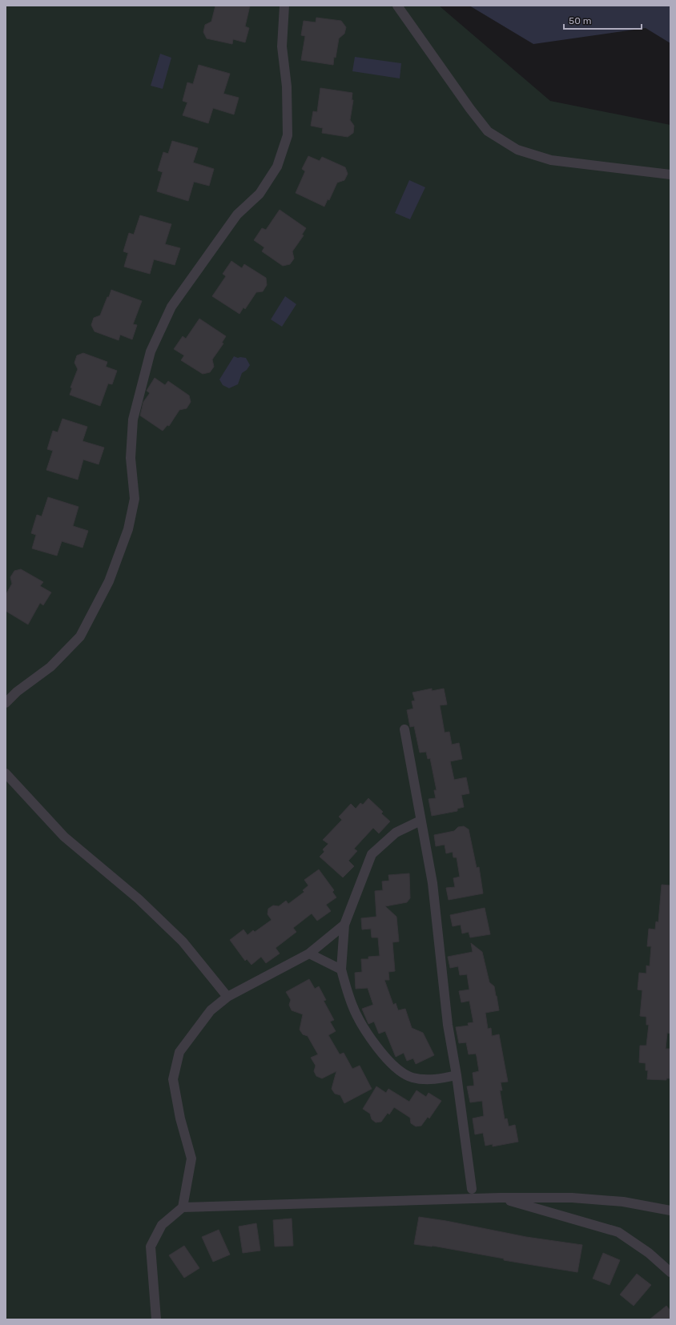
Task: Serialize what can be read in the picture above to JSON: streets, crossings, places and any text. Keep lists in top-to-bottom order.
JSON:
{
  "scale_bar": "50 m"
}
